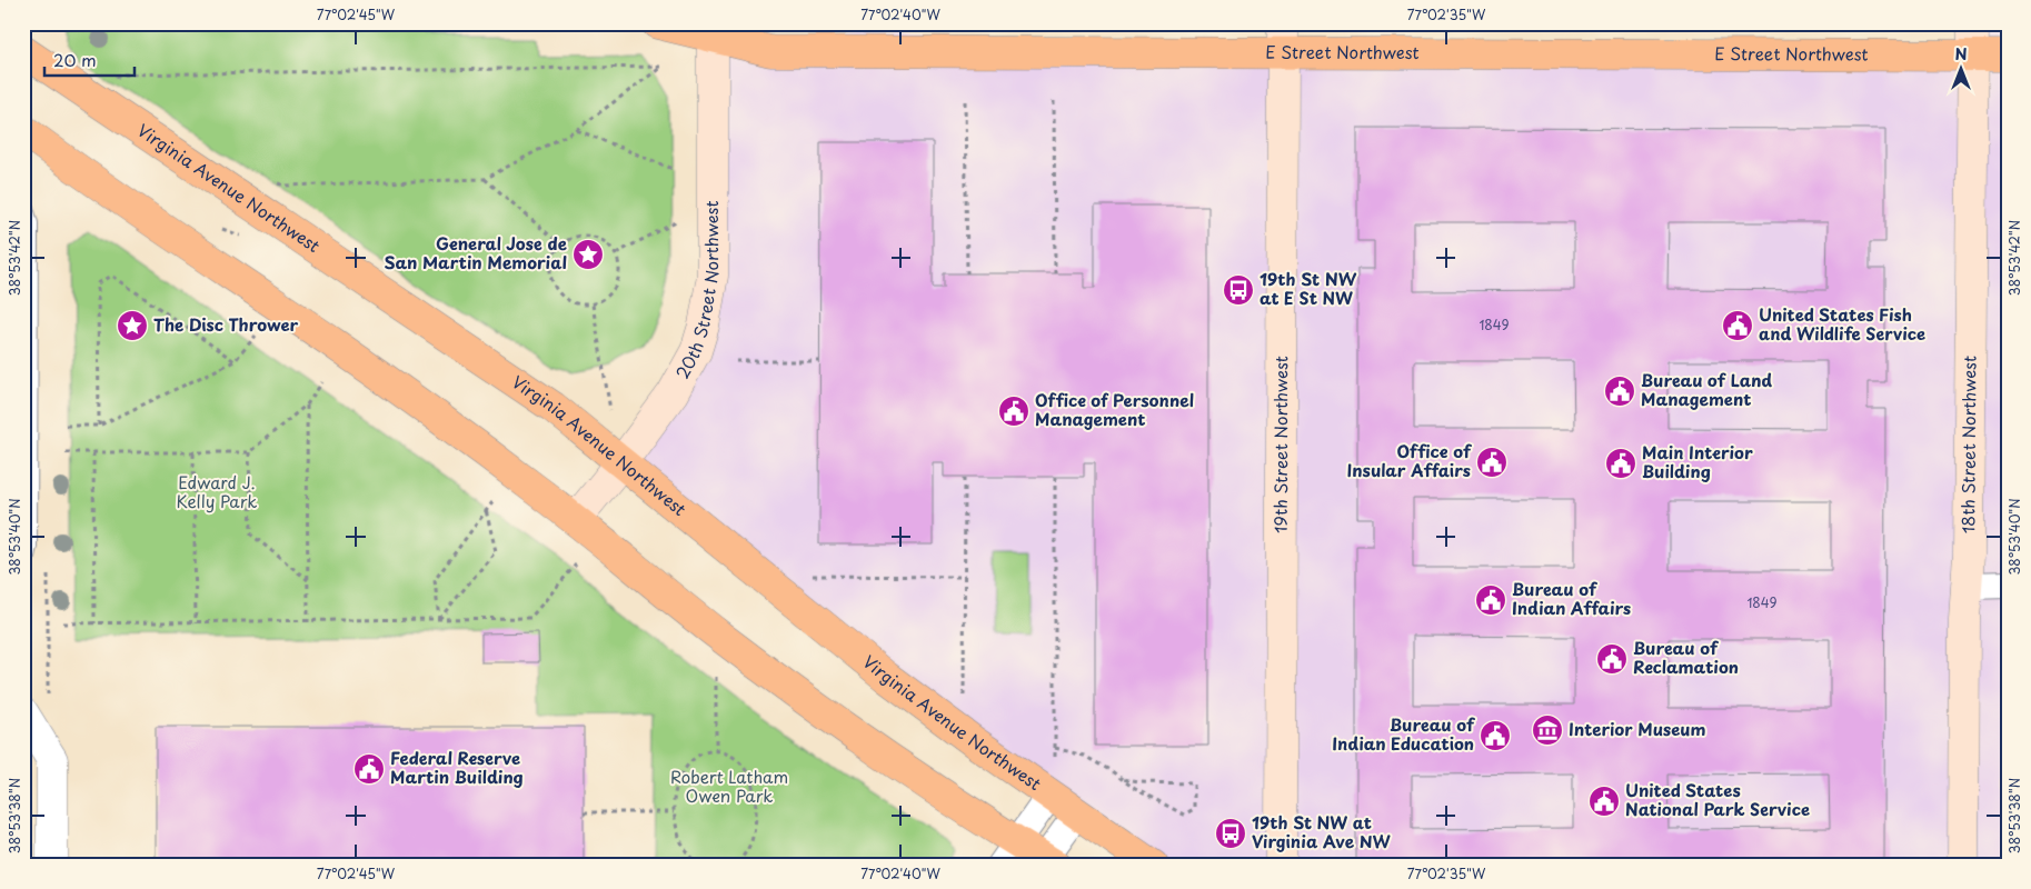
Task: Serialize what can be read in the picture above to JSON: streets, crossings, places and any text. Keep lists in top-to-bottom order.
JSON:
{
  "streets": {
    "main road": [
      "E Street Northwest",
      "Virginia Avenue Northwest",
      "20th Street Northwest",
      "19th Street Northwest",
      "18th Street Northwest"
    ]
  },
  "crossings": [
    ["E Street Northwest", "20th Street Northwest"],
    ["E Street Northwest", "19th Street Northwest"],
    ["E Street Northwest", "18th Street Northwest"],
    ["Virginia Avenue Northwest", "20th Street Northwest"]
  ],
  "parks": ["Edward J. Kelly Park", "Robert Latham Owen Park"],
  "places": {
    "place": ["General Jose de San Martin Memorial", "The Disc Thrower"],
    "bus stop": ["19th St NW at E St NW", "19th St NW at Virginia Ave NW"],
    "public building": [
      "United States Fish and Wildlife Service",
      "Bureau of Land Management",
      "Office of Personnel Management",
      "Office of Insular Affairs",
      "Main Interior Building",
      "Bureau of Indian Affairs",
      "Bureau of Reclamation",
      "Bureau of Indian Education",
      "Federal Reserve Martin Building",
      "United States National Park Service"
    ],
    "museum": ["Interior Museum"]
  },
  "house_numbers": ["1849", "1849"],
  "scale_bar": "20 m",
  "north": "top",
  "coordinates": [
    "77°02'45\"W",
    "77°02'40\"W",
    "77°02'35\"W",
    "38°53'42\"N",
    "38°53'40\"N",
    "38°53'38\"N"
  ]
}
